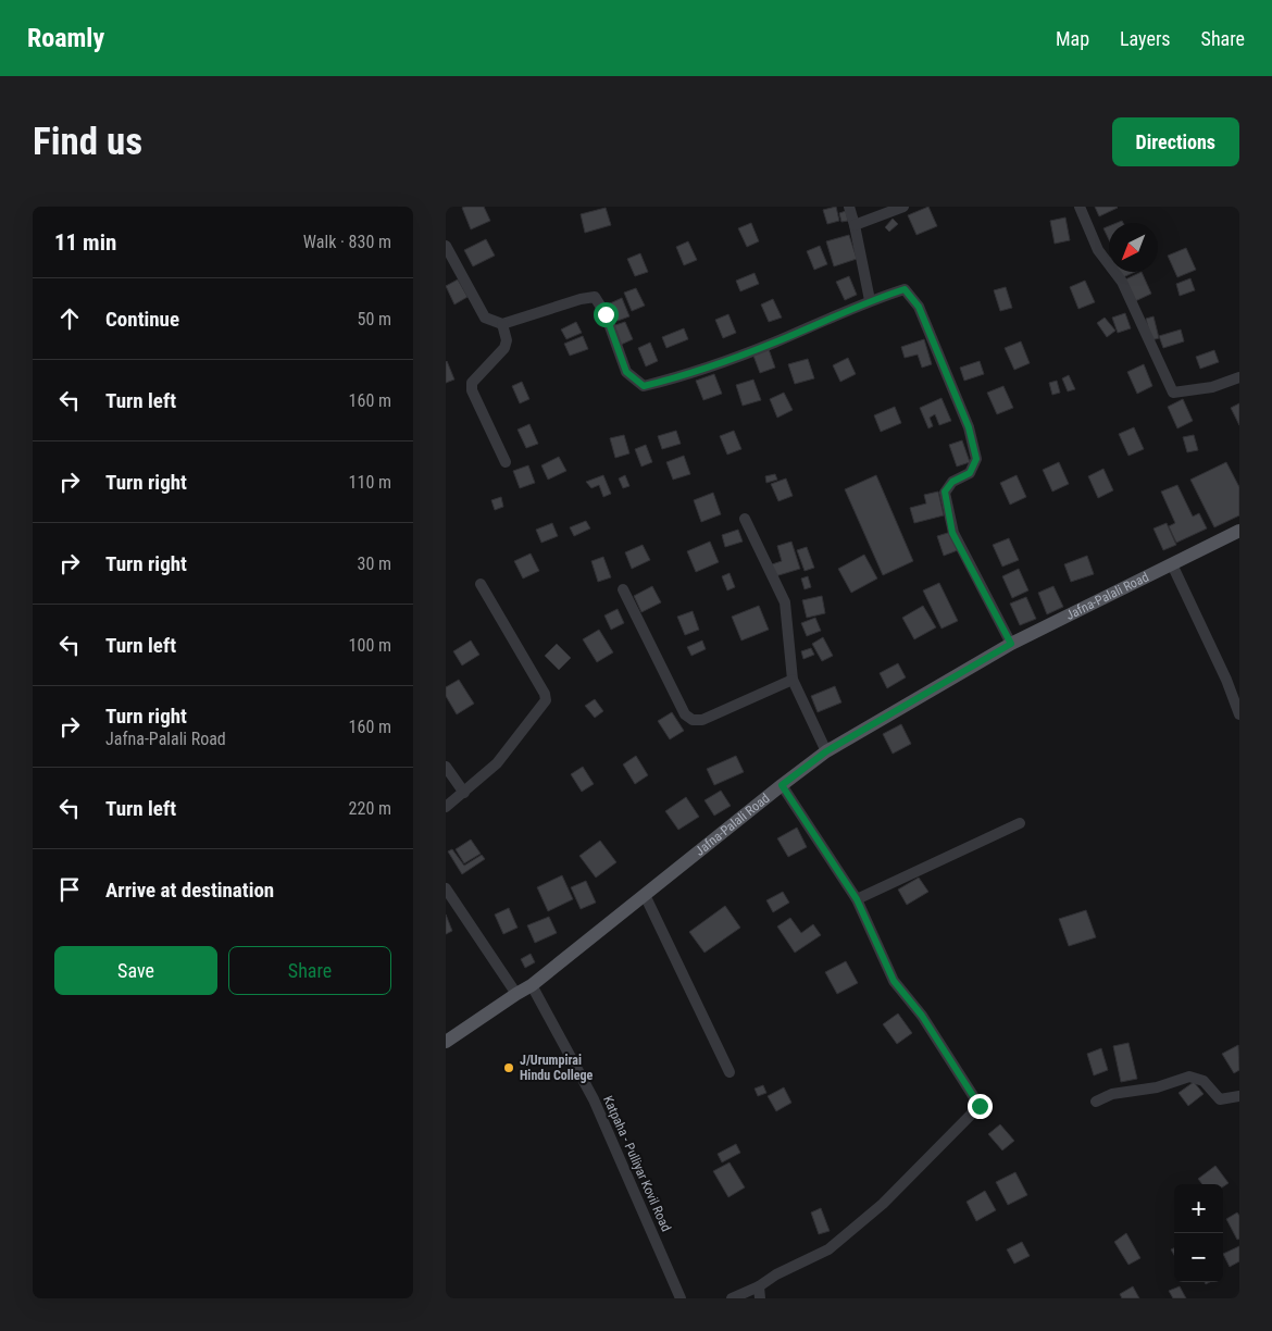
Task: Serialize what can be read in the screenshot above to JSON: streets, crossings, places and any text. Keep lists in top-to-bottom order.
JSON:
{
  "streets": {
    "main road": ["Jafna-Palali Road"],
    "street": ["Katpaha - Pulliyar Kovil Road"]
  },
  "crossings": [
    ["Jafna-Palali Road", "Katpaha - Pulliyar Kovil Road"]
  ],
  "places": ["J/Urumpirai Hindu College"],
  "north": "bottom left",
  "page": {
    "header": "Roamly",
    "nav": ["Map", "Layers", "Share"],
    "buttons": [
      "Directions",
      ["Save", "Share"]
    ],
    "title": "Find us",
    "heading": ["11 min", "Walk · 830 m"],
    "list": [
      ["Continue", "50 m"],
      ["Turn left", "160 m"],
      ["Turn right", "110 m"],
      ["Turn right", "30 m"],
      ["Turn left", "100 m"],
      ["Turn right", "Jafna-Palali Road", "160 m"],
      ["Turn left", "220 m"],
      "Arrive at destination"
    ],
    "map_buttons": ["+", "−"]
  }
}
